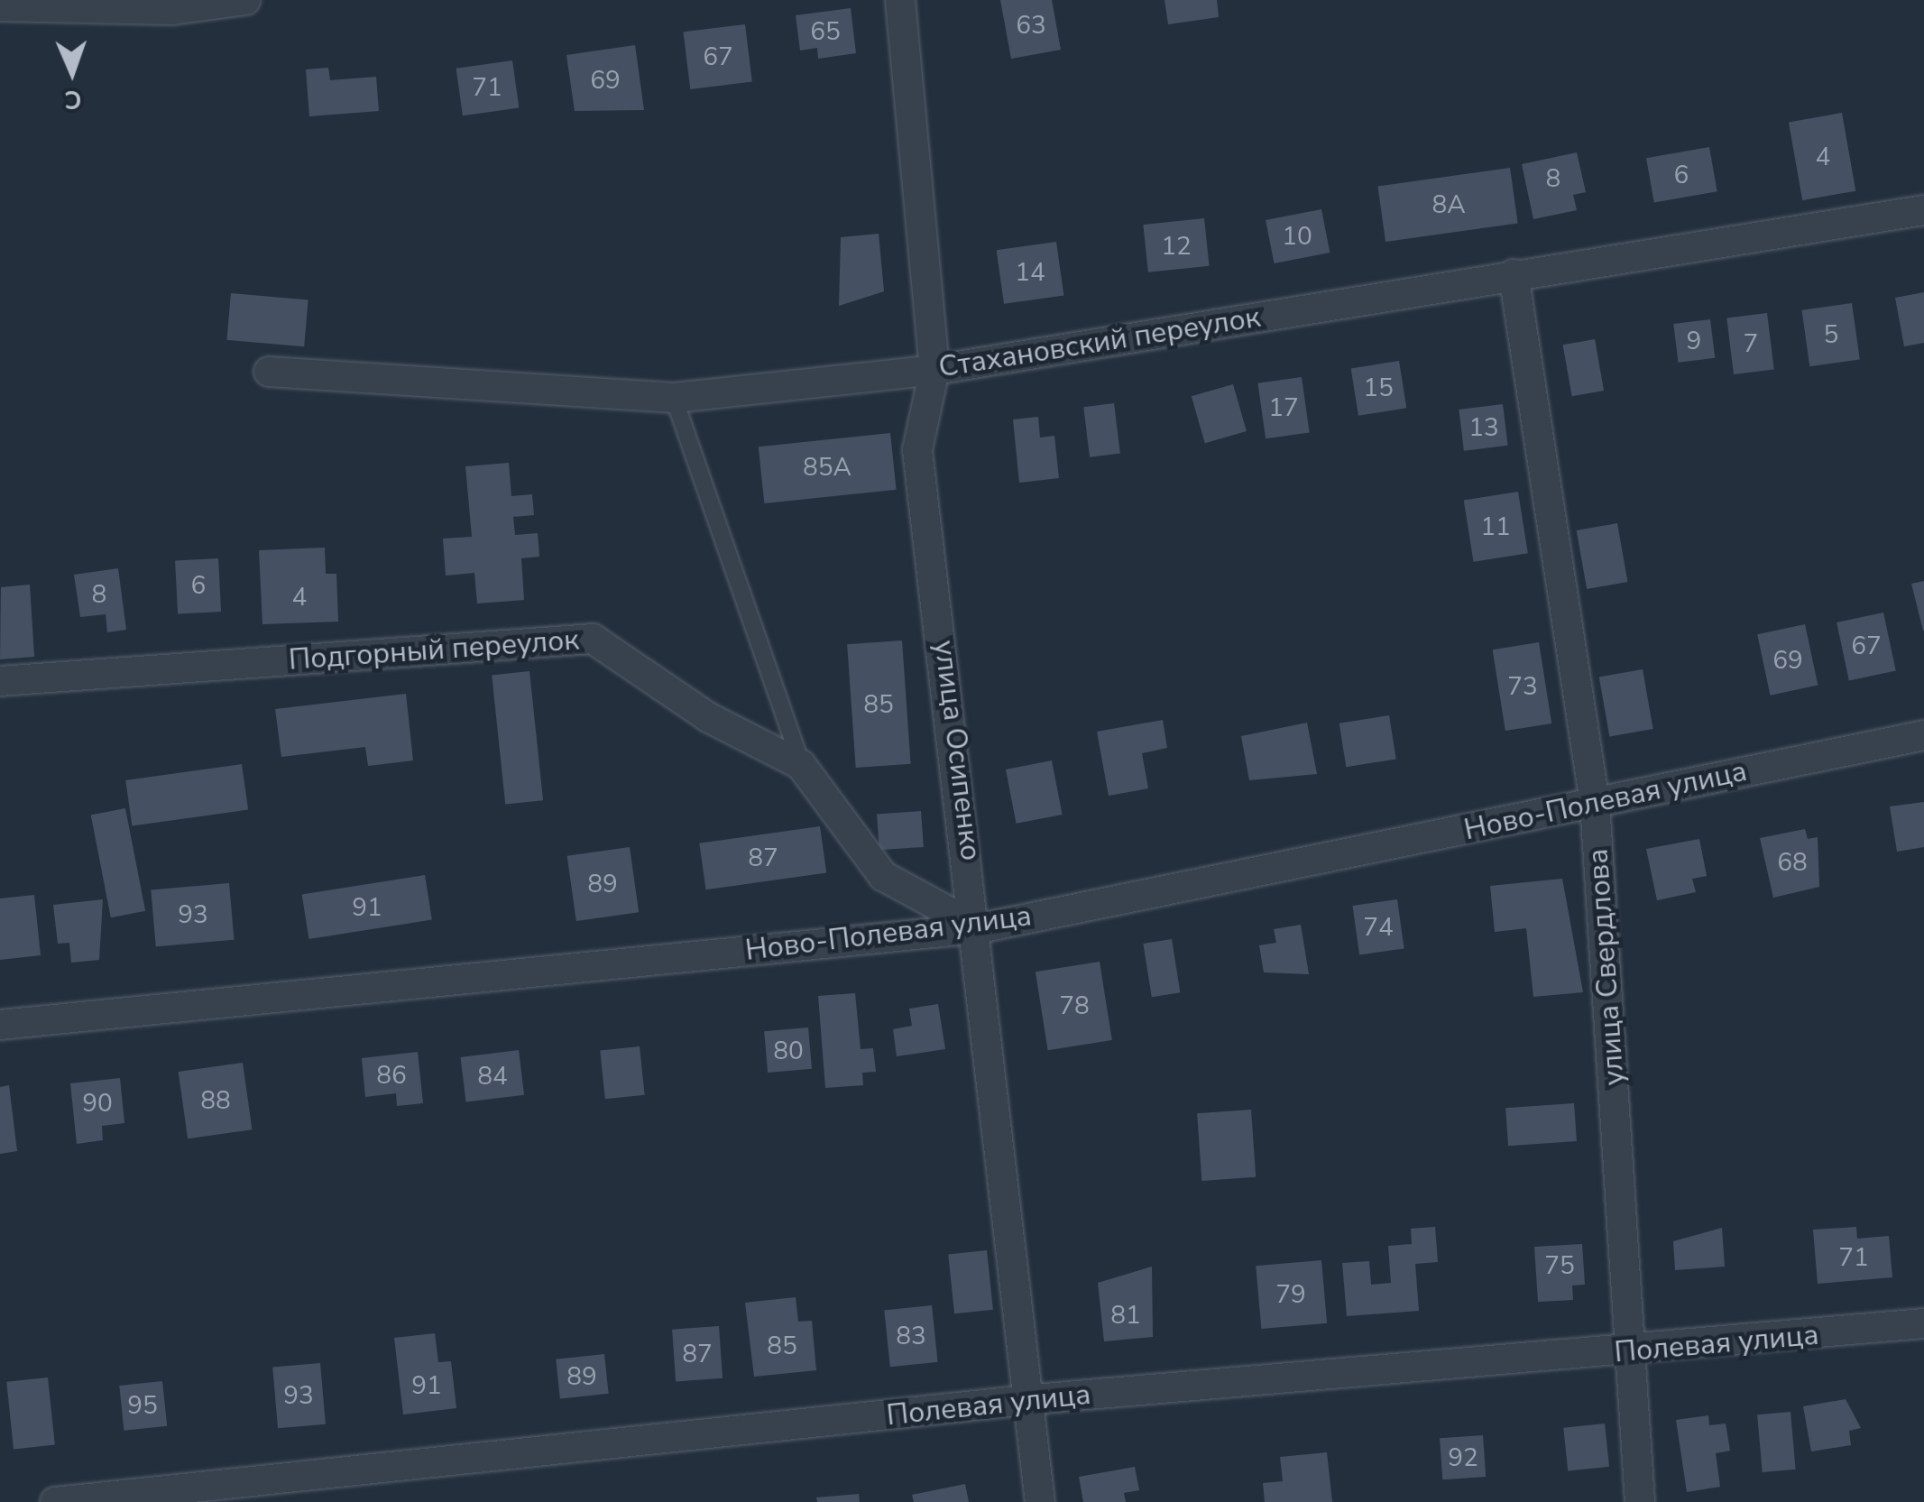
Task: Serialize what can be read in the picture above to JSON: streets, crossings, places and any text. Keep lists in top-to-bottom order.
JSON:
{
  "streets": {
    "street": [
      "Стахановский переулок",
      "Подгорный переулок",
      "улица Осипенко",
      "Ново-Полевая улица",
      "улица Свердлова",
      "Полевая улица"
    ]
  },
  "crossings": [
    ["Стахановский переулок", "улица Осипенко"],
    ["Стахановский переулок", "улица Свердлова"],
    ["Подгорный переулок", "улица Осипенко"],
    ["Подгорный переулок", "Ново-Полевая улица"],
    ["улица Осипенко", "Ново-Полевая улица"],
    ["улица Осипенко", "Полевая улица"],
    ["Ново-Полевая улица", "улица Свердлова"],
    ["улица Свердлова", "Полевая улица"]
  ],
  "house_numbers": [
    "63",
    "65",
    "67",
    "69",
    "71",
    "4",
    "6",
    "8",
    "8А",
    "10",
    "12",
    "14",
    "5",
    "9",
    "7",
    "15",
    "17",
    "13",
    "85А",
    "11",
    "6",
    "8",
    "4",
    "67",
    "69",
    "73",
    "85",
    "87",
    "68",
    "89",
    "91",
    "93",
    "74",
    "78",
    "80",
    "86",
    "84",
    "88",
    "90",
    "71",
    "75",
    "79",
    "81",
    "83",
    "85",
    "87",
    "89",
    "91",
    "93",
    "95",
    "92"
  ],
  "north": "bottom"
}
